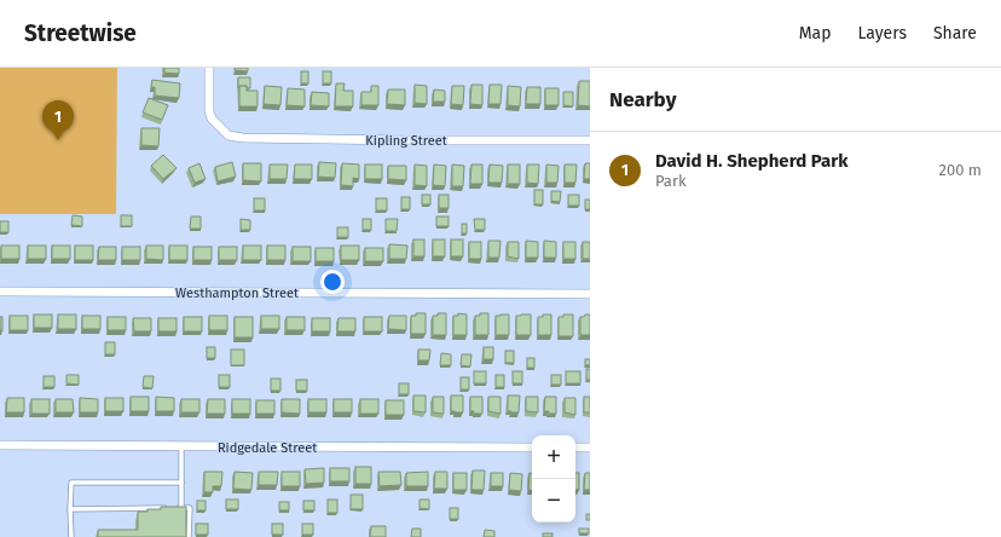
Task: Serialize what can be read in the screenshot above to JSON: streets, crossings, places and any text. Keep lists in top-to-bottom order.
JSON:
{
  "streets": {
    "street": ["Kipling Street", "Westhampton Street", "Ridgedale Street"]
  },
  "page": {
    "header": "Streetwise",
    "nav": ["Map", "Layers", "Share"],
    "heading": "Nearby",
    "pins": "1",
    "list": [
      {
        "mark": "1",
        "name": "David H. Shepherd Park",
        "note": "Park",
        "value": "200 m"
      }
    ],
    "map_buttons": ["+", "−"]
  }
}
